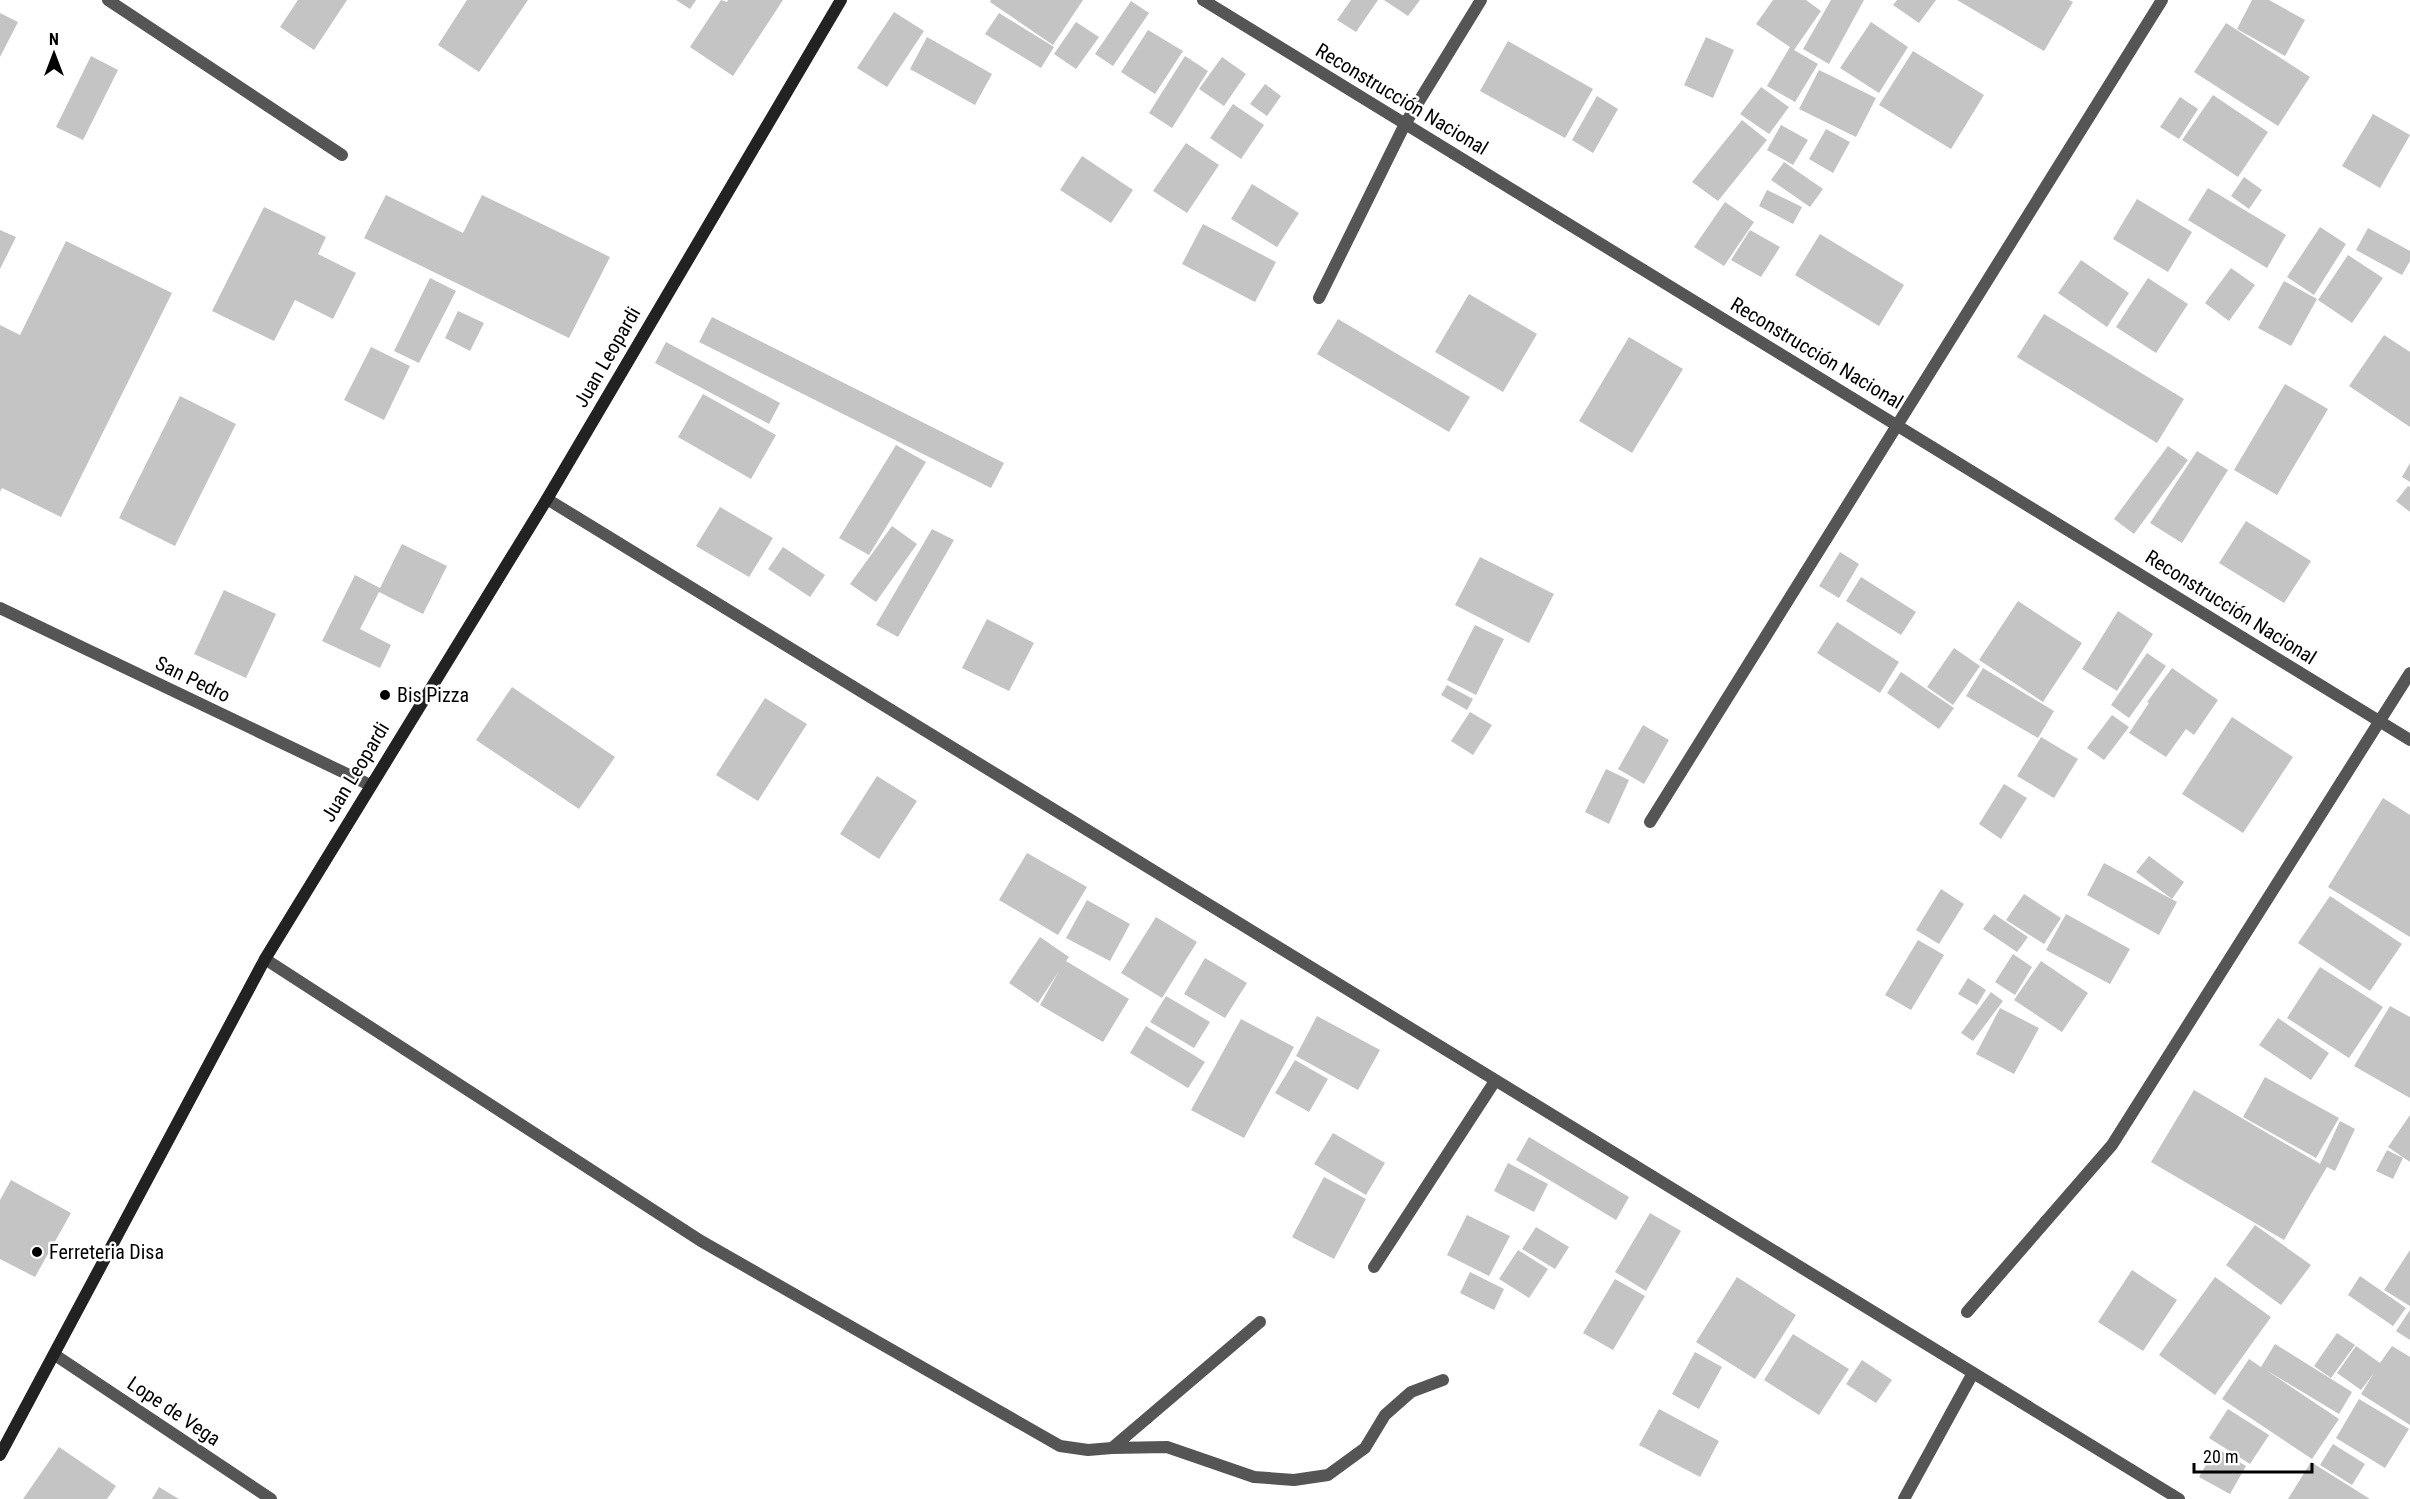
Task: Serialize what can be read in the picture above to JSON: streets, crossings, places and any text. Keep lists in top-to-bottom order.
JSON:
{
  "streets": {
    "main road": ["Juan Leopardi"],
    "street": ["Reconstrucción Nacional", "San Pedro", "Lope de Vega"]
  },
  "crossings": [
    ["Juan Leopardi", "San Pedro"],
    ["Juan Leopardi", "Lope de Vega"]
  ],
  "places": ["Bis Pizza", "Ferreteria Disa"],
  "scale_bar": "20 m",
  "north": "top"
}
